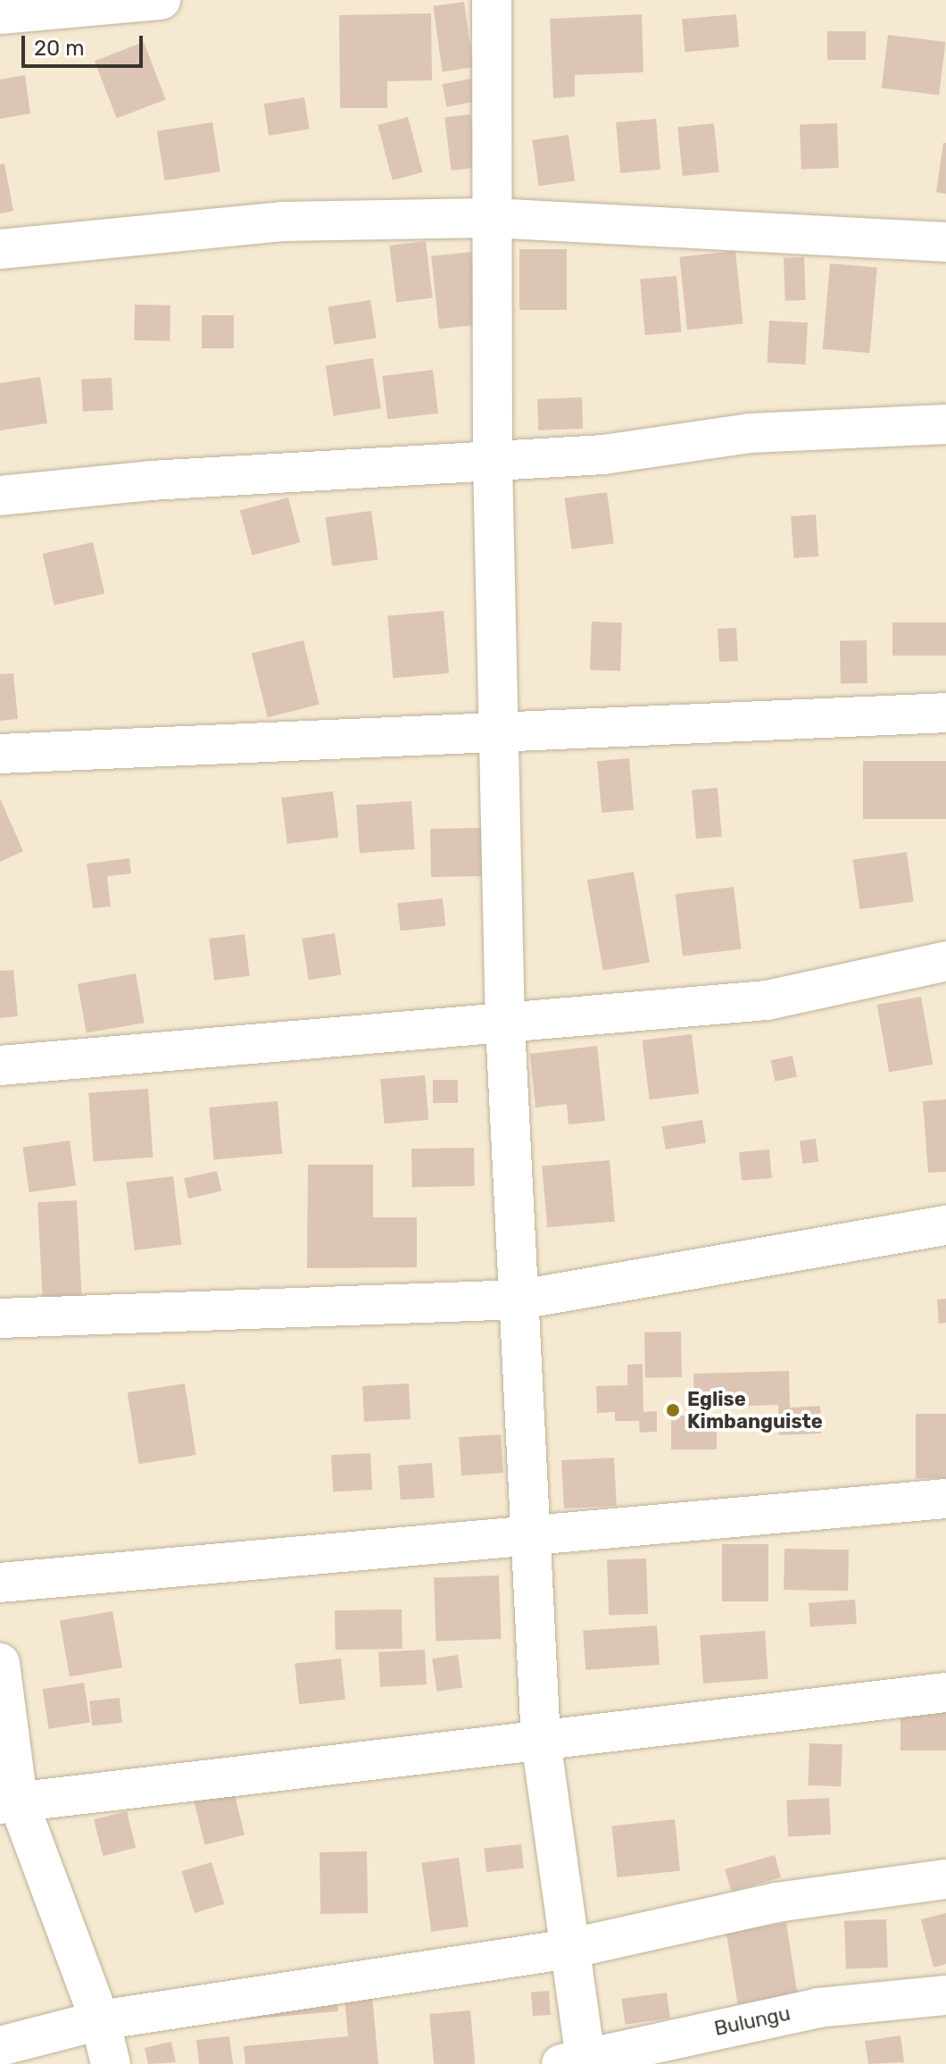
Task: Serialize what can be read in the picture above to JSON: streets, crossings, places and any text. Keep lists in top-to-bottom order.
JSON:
{
  "streets": {
    "street": ["Bulungu"]
  },
  "places": ["Eglise Kimbanguiste"],
  "scale_bar": "20 m"
}
